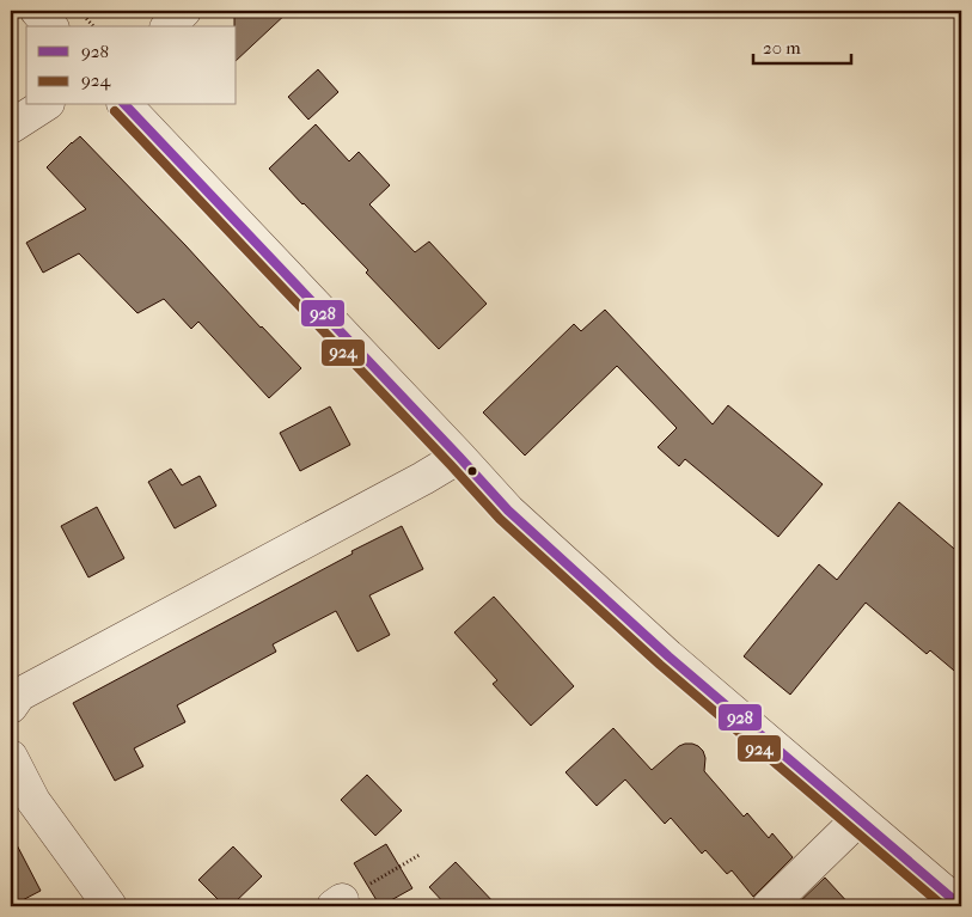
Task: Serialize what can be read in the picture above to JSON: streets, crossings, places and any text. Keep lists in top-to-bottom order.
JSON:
{
  "lines": ["transit line 928", "transit line 924"],
  "legend": ["928", "924"],
  "scale_bar": "20 m"
}
